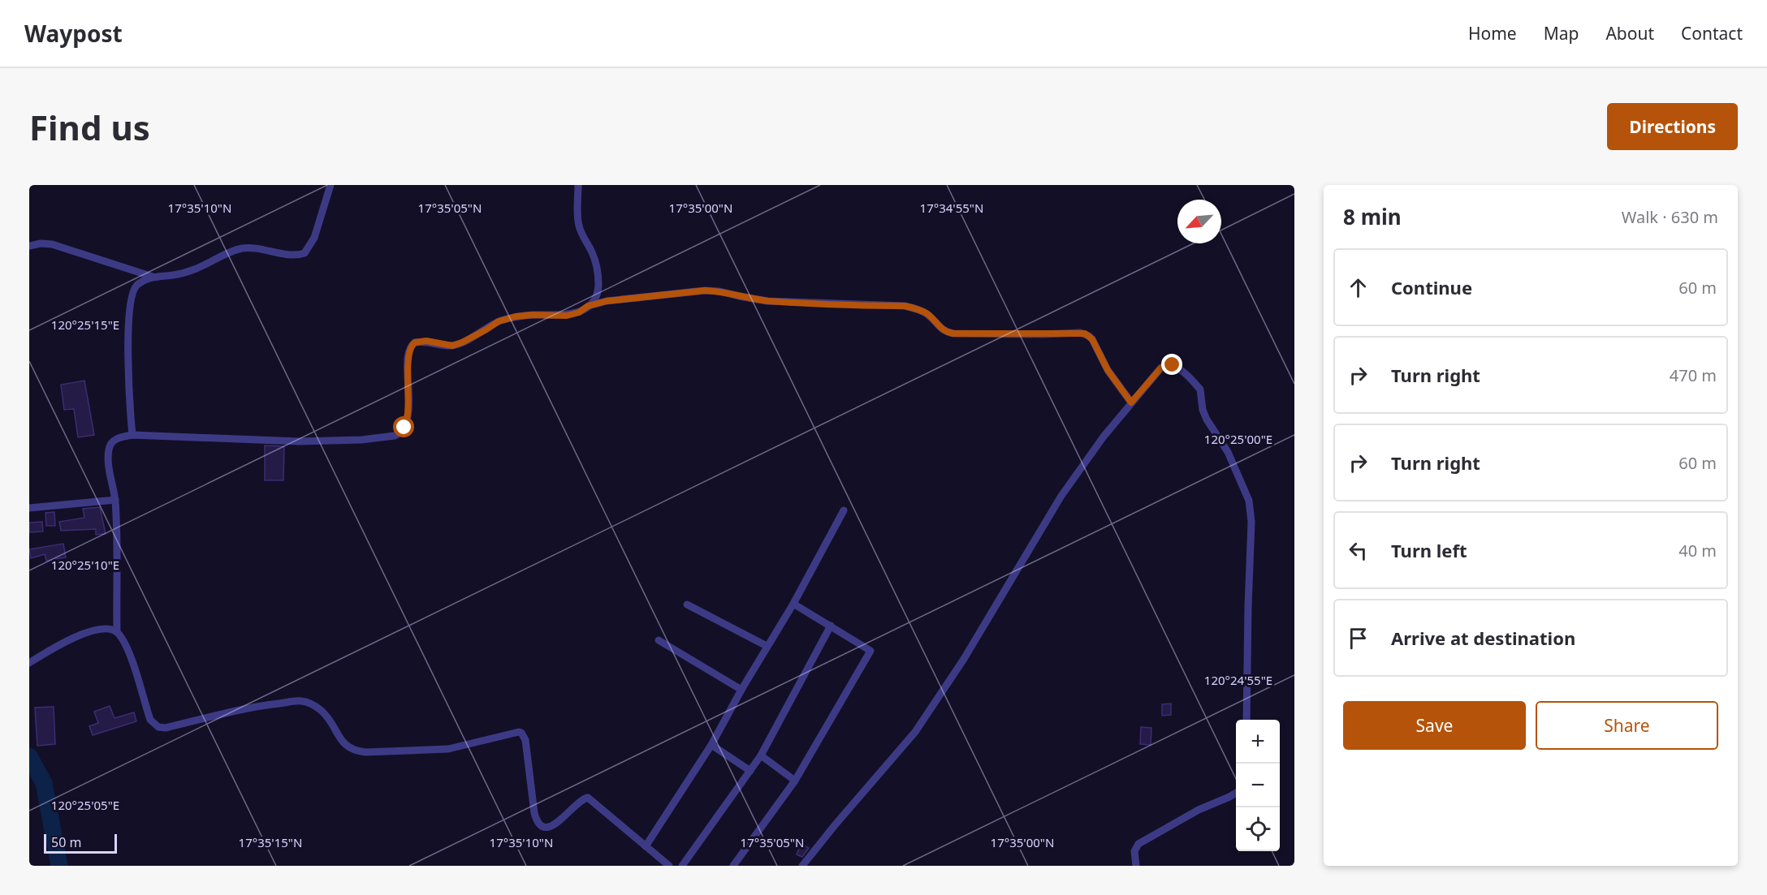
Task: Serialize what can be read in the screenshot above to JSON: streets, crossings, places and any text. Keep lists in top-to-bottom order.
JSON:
{
  "scale_bar": "50 m",
  "north": "bottom left",
  "page": {
    "header": "Waypost",
    "nav": [
      "Home",
      "Map",
      "About",
      "Contact"
    ],
    "buttons": [
      "Directions",
      ["Save", "Share"]
    ],
    "title": "Find us",
    "heading": ["8 min", "Walk · 630 m"],
    "list": [
      ["Continue", "60 m"],
      ["Turn right", "470 m"],
      ["Turn right", "60 m"],
      ["Turn left", "40 m"],
      "Arrive at destination"
    ],
    "map_buttons": ["+", "−"],
    "scale": "50 m"
  },
  "coordinates": [
    "17°35'10\"N",
    "17°35'05\"N",
    "17°35'00\"N",
    "17°34'55\"N",
    "120°25'15\"E",
    "120°25'00\"E",
    "120°25'10\"E",
    "120°24'55\"E",
    "120°25'05\"E",
    "17°35'15\"N"
  ]
}
